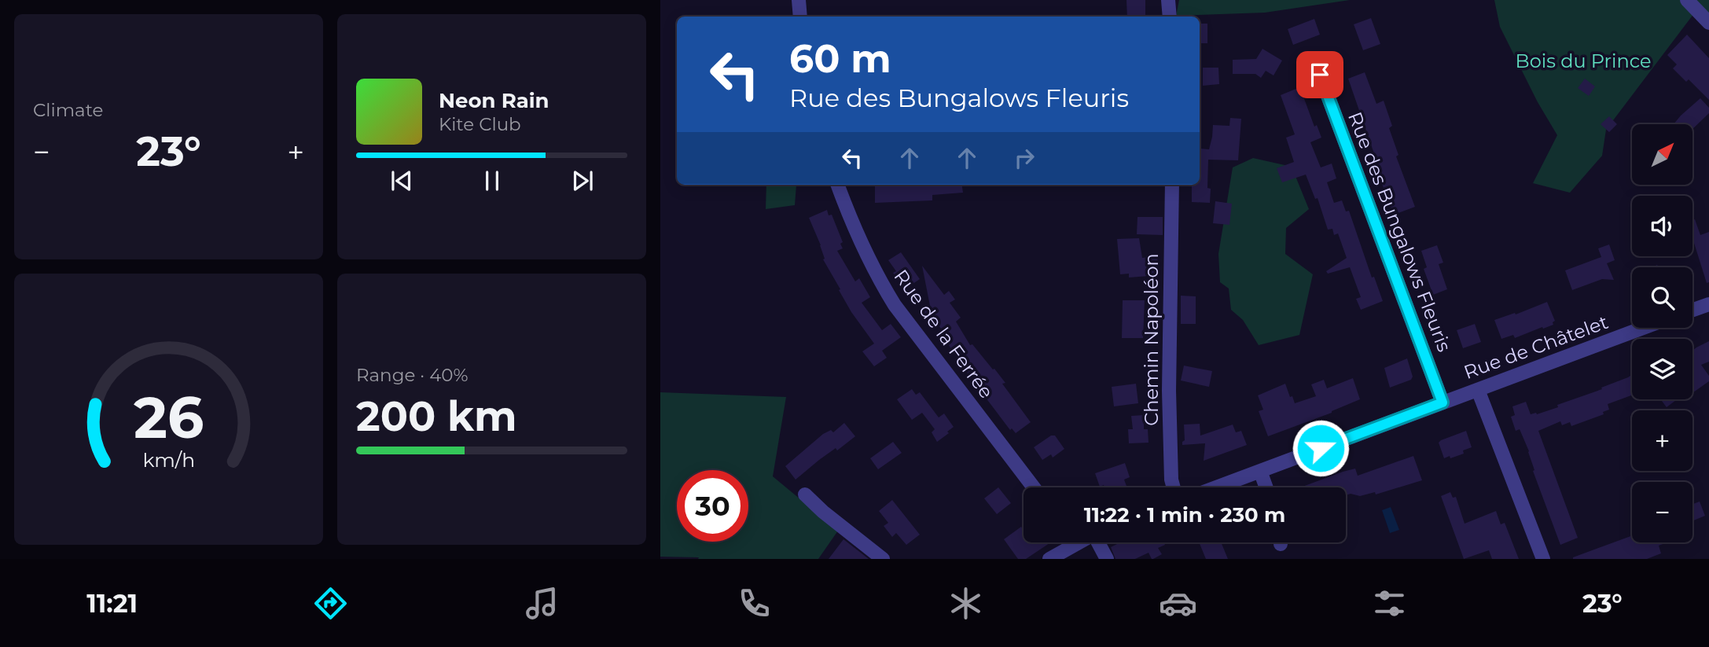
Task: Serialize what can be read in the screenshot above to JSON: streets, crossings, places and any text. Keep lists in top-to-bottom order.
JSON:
{
  "streets": {
    "street": [
      "Rue des Bungalows Fleuris",
      "Rue de la Ferrée",
      "Chemin Napoléon",
      "Rue de Châtelet"
    ]
  },
  "crossings": [
    ["Rue des Bungalows Fleuris", "Rue de Châtelet"]
  ],
  "parks": ["Bois du Prince"],
  "north": "top right",
  "page": {
    "tile": [
      "Climate",
      ["Range · 40%", "200 km"]
    ],
    "turn": ["60 m", "Rue des Bungalows Fleuris"],
    "song": ["Neon Rain", "Kite Club"],
    "map_buttons": ["+", "−"],
    "heat": ["−", "23°", "+"],
    "limit": "30",
    "trip": "11:22 · 1 min · 230 m",
    "tabs": ["11:21", "23°"],
    "gauge": ["26", "km/h"]
  }
}
